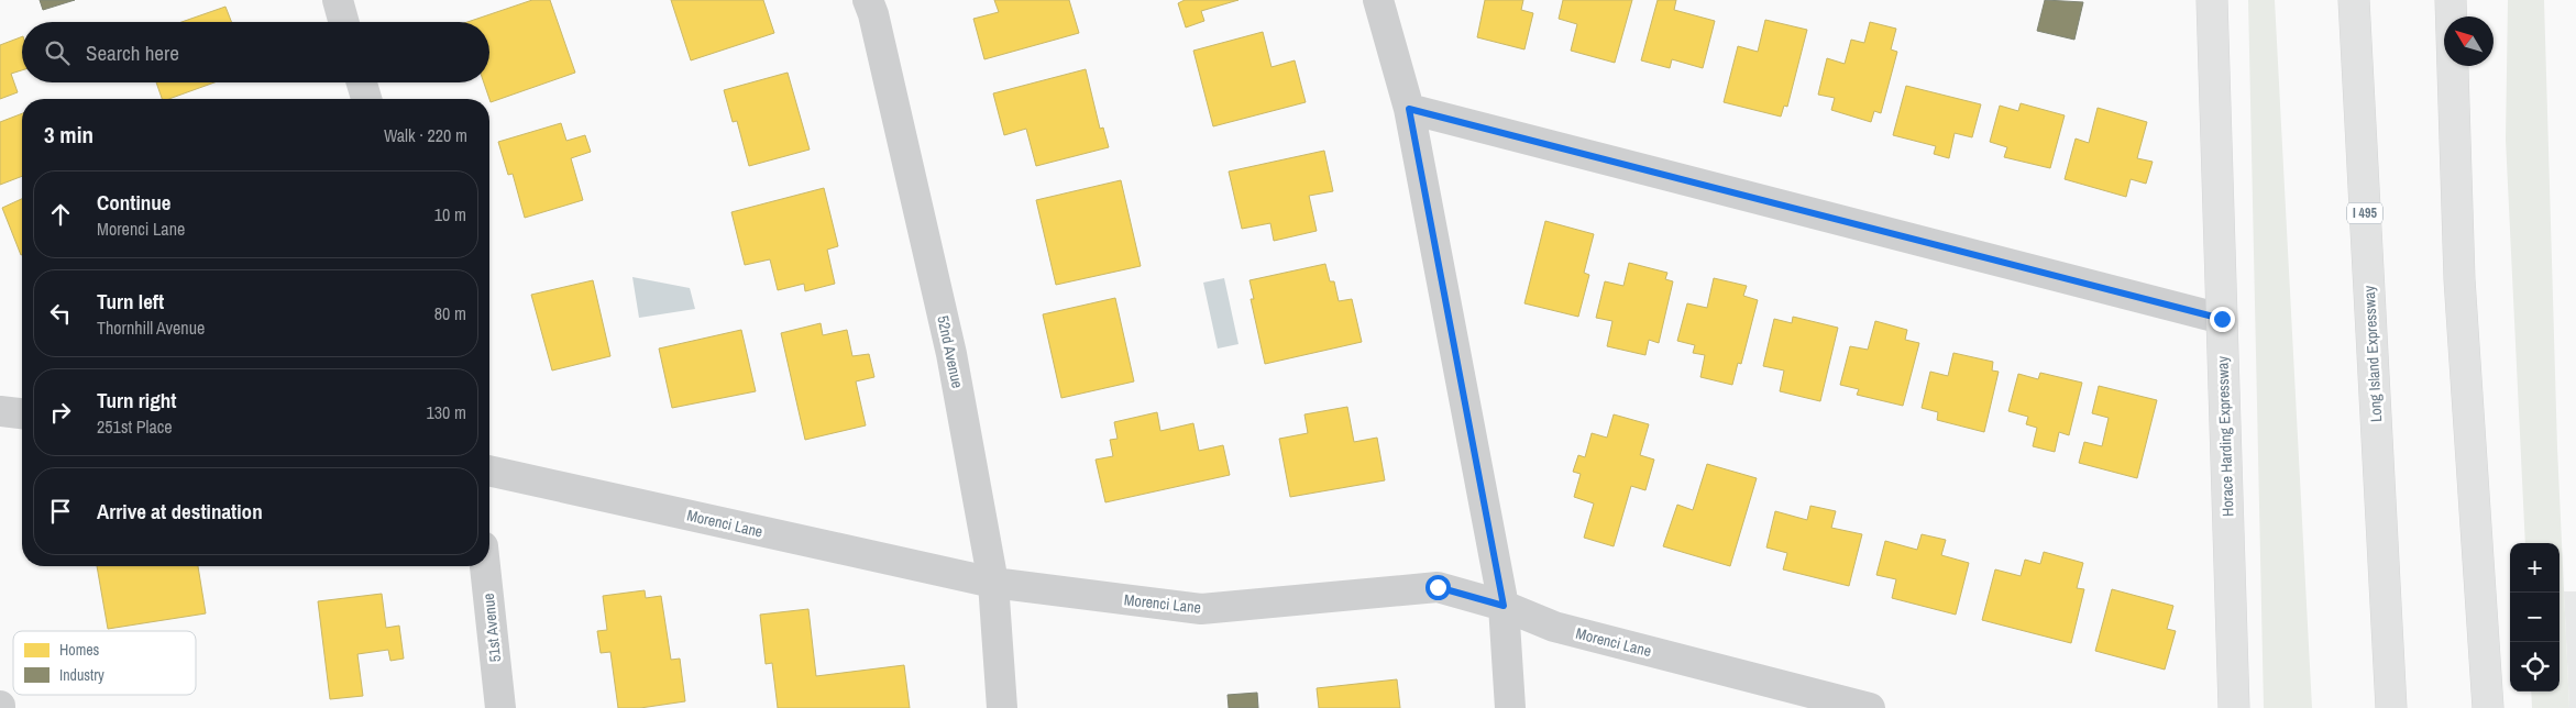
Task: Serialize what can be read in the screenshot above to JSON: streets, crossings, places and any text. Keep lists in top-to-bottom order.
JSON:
{
  "streets": {
    "main road": ["I 495", "Long Island Expressway", "Horace Harding Expressway"],
    "street": ["52nd Avenue", "Morenci Lane", "51st Avenue"]
  },
  "crossings": [
    ["52nd Avenue", "Morenci Lane"]
  ],
  "legend": ["Homes", "Industry"],
  "north": "top left",
  "page": {
    "search": "Search here",
    "heading": ["3 min", "Walk · 220 m"],
    "list": [
      ["Continue", "Morenci Lane", "10 m"],
      ["Turn left", "Thornhill Avenue", "80 m"],
      ["Turn right", "251st Place", "130 m"],
      "Arrive at destination"
    ],
    "map_buttons": ["+", "−"]
  }
}
